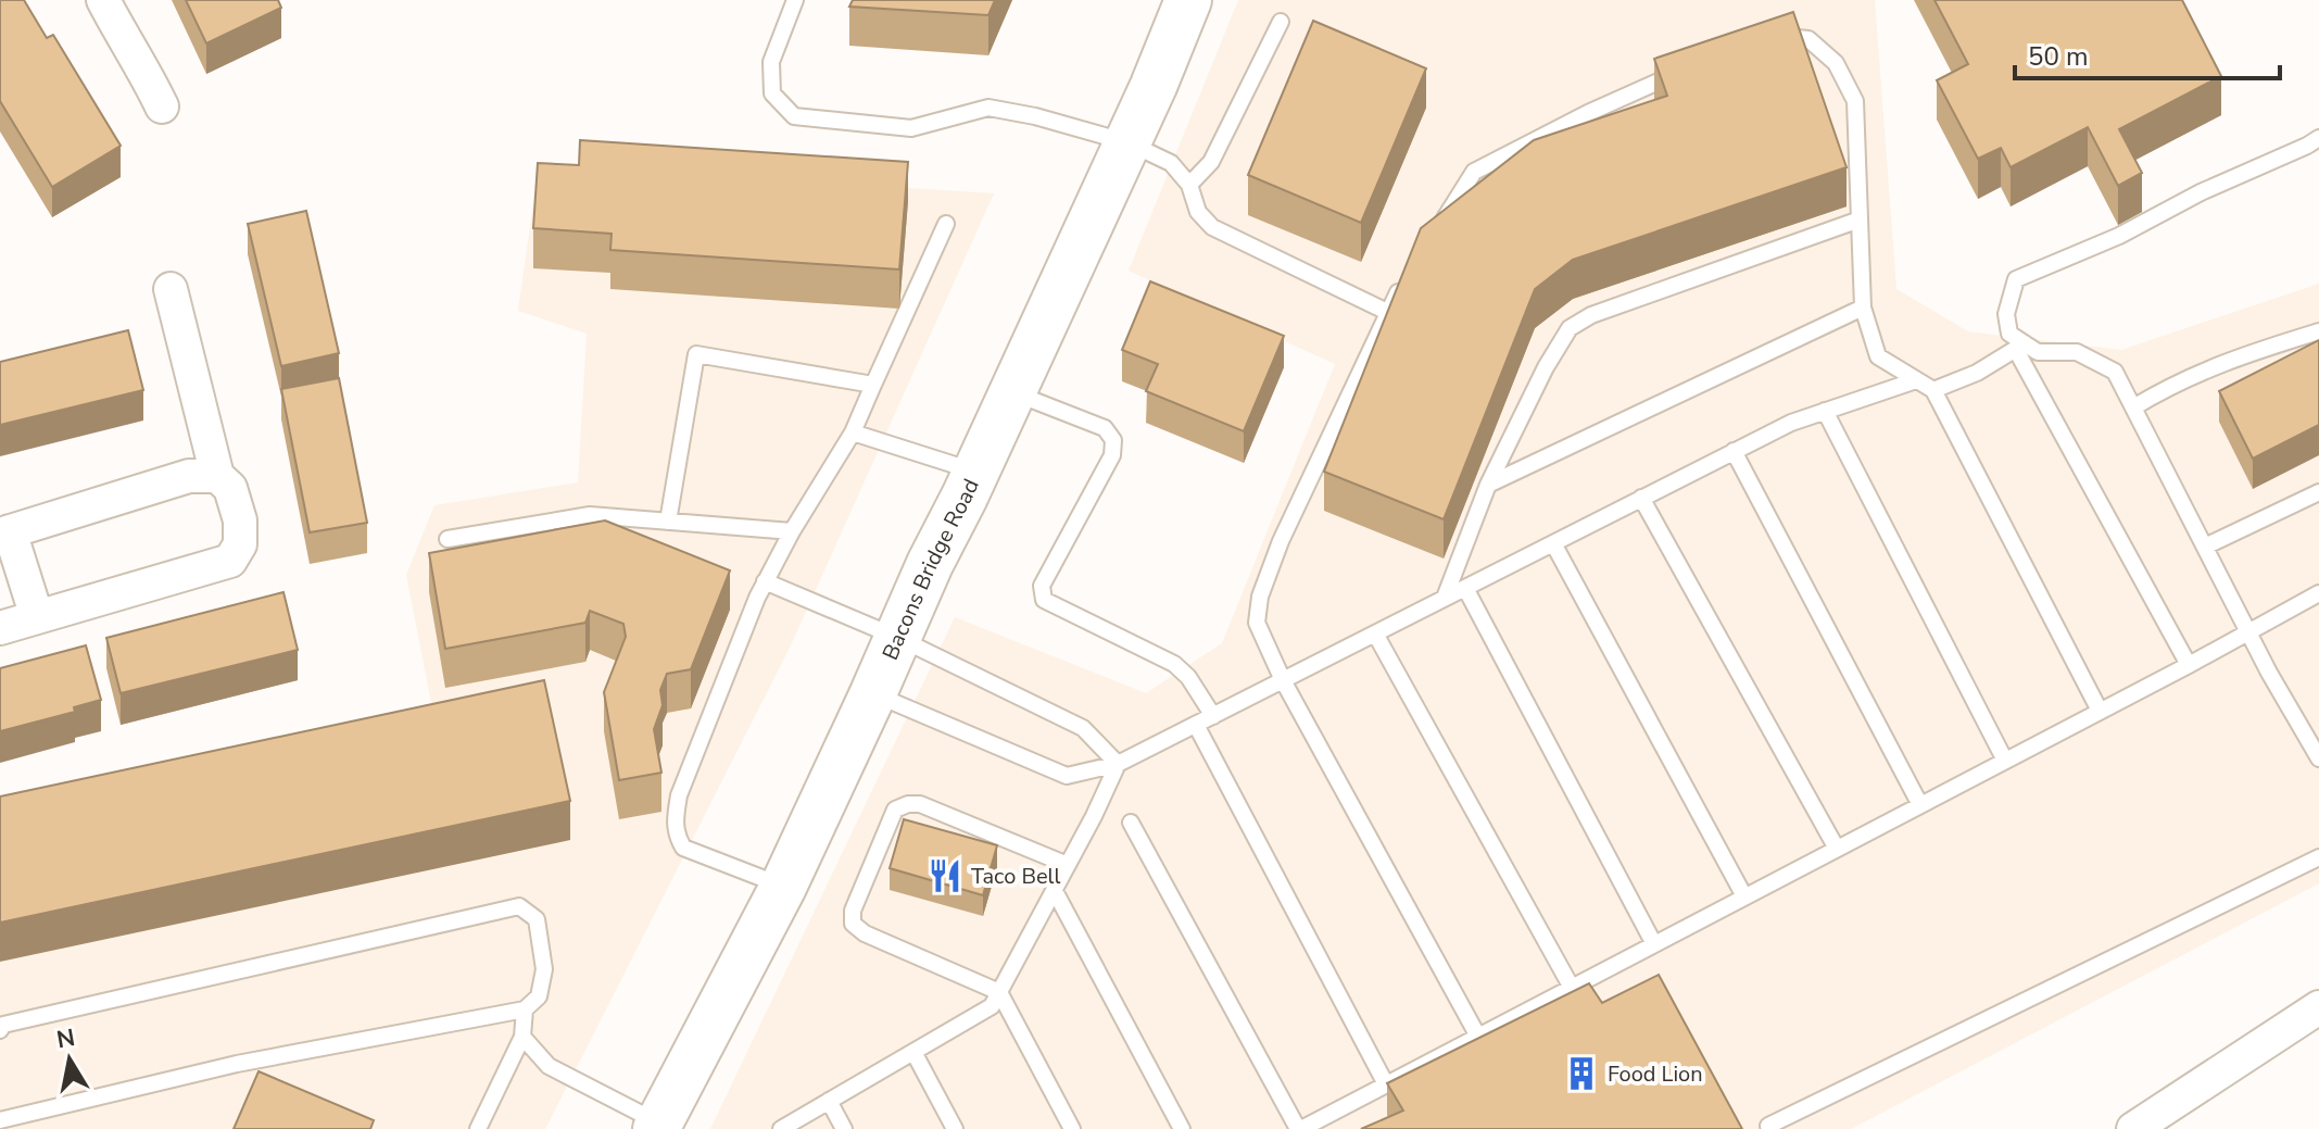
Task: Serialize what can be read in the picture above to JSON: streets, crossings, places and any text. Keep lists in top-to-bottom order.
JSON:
{
  "streets": {
    "main road": ["Bacons Bridge Road"]
  },
  "places": {
    "restaurant": ["Taco Bell"],
    "building": ["Food Lion"]
  },
  "scale_bar": "50 m",
  "north": "top"
}
